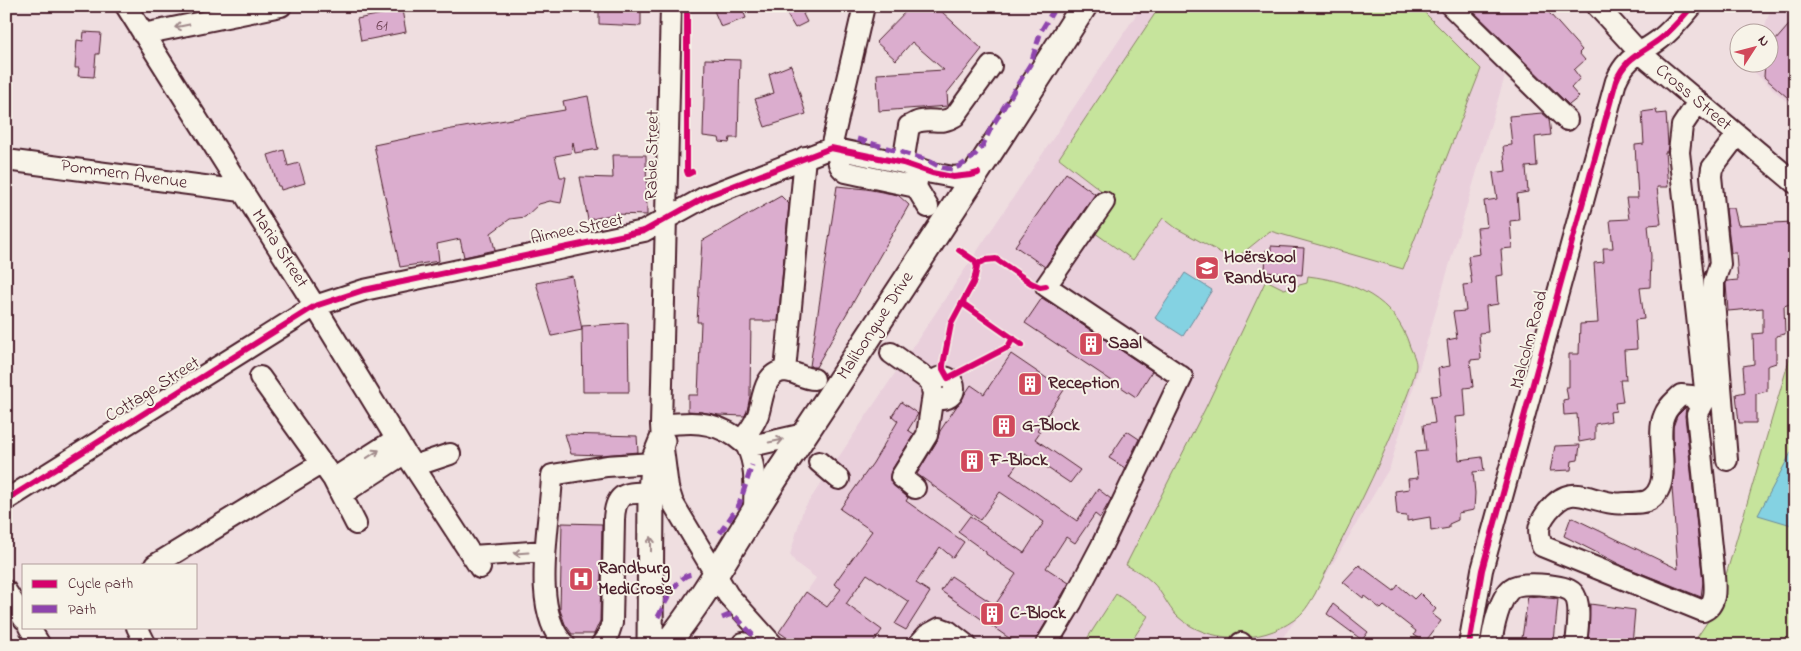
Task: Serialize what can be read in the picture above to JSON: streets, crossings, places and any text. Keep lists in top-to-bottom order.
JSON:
{
  "streets": {
    "main road": ["Malibongwe Drive"],
    "street": [
      "Cross Street",
      "Rabie Street",
      "Pommern Avenue",
      "Aimee Street",
      "Maria Street",
      "Malcolm Road",
      "Cottage Street"
    ]
  },
  "crossings": [
    ["Cross Street", "Malcolm Road"],
    ["Rabie Street", "Aimee Street"],
    ["Rabie Street", "Malibongwe Drive"],
    ["Pommern Avenue", "Maria Street"],
    ["Aimee Street", "Maria Street"],
    ["Aimee Street", "Cottage Street"],
    ["Maria Street", "Cottage Street"]
  ],
  "places": {
    "school or university": ["Hoërskool Randburg"],
    "building": [
      "Saal",
      "Reception",
      "G-Block",
      "F-Block",
      "C-Block"
    ],
    "hospital": ["Randburg MediCross"]
  },
  "house_numbers": ["61"],
  "legend": ["Cycle path", "Path"],
  "north": "top right"
}
